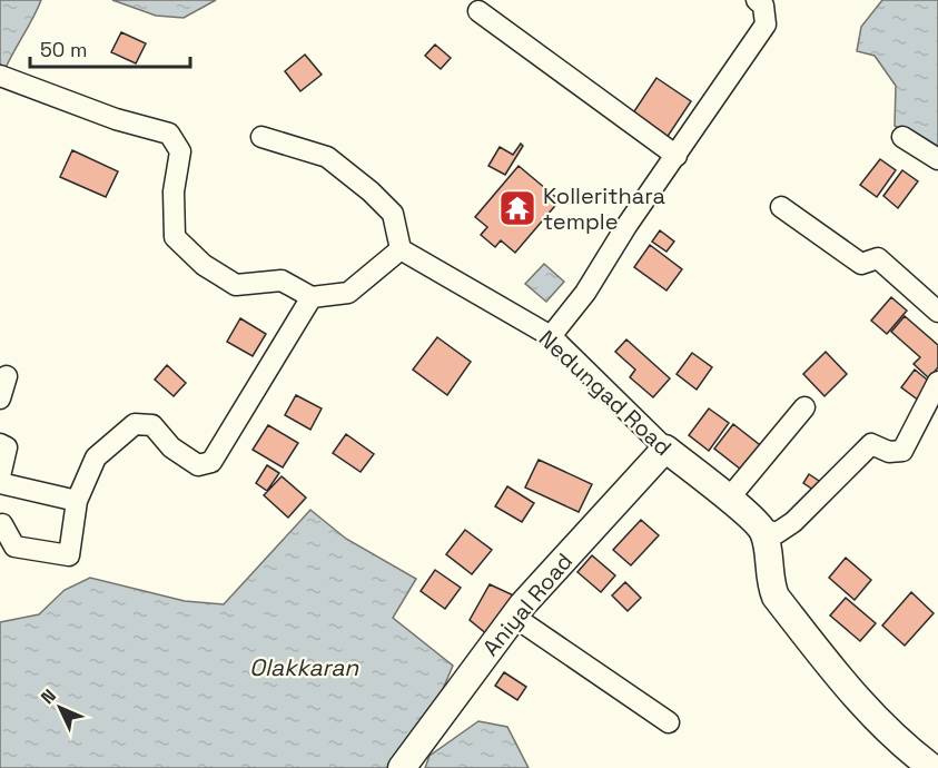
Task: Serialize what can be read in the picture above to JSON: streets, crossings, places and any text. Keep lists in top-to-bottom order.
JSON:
{
  "streets": {
    "main road": ["Nedungad Road", "Aniyal Road"]
  },
  "crossings": [
    ["Nedungad Road", "Aniyal Road"]
  ],
  "water": ["Olakkaran"],
  "places": {
    "temple": ["Kollerithara temple"]
  },
  "scale_bar": "50 m",
  "north": "top left"
}
